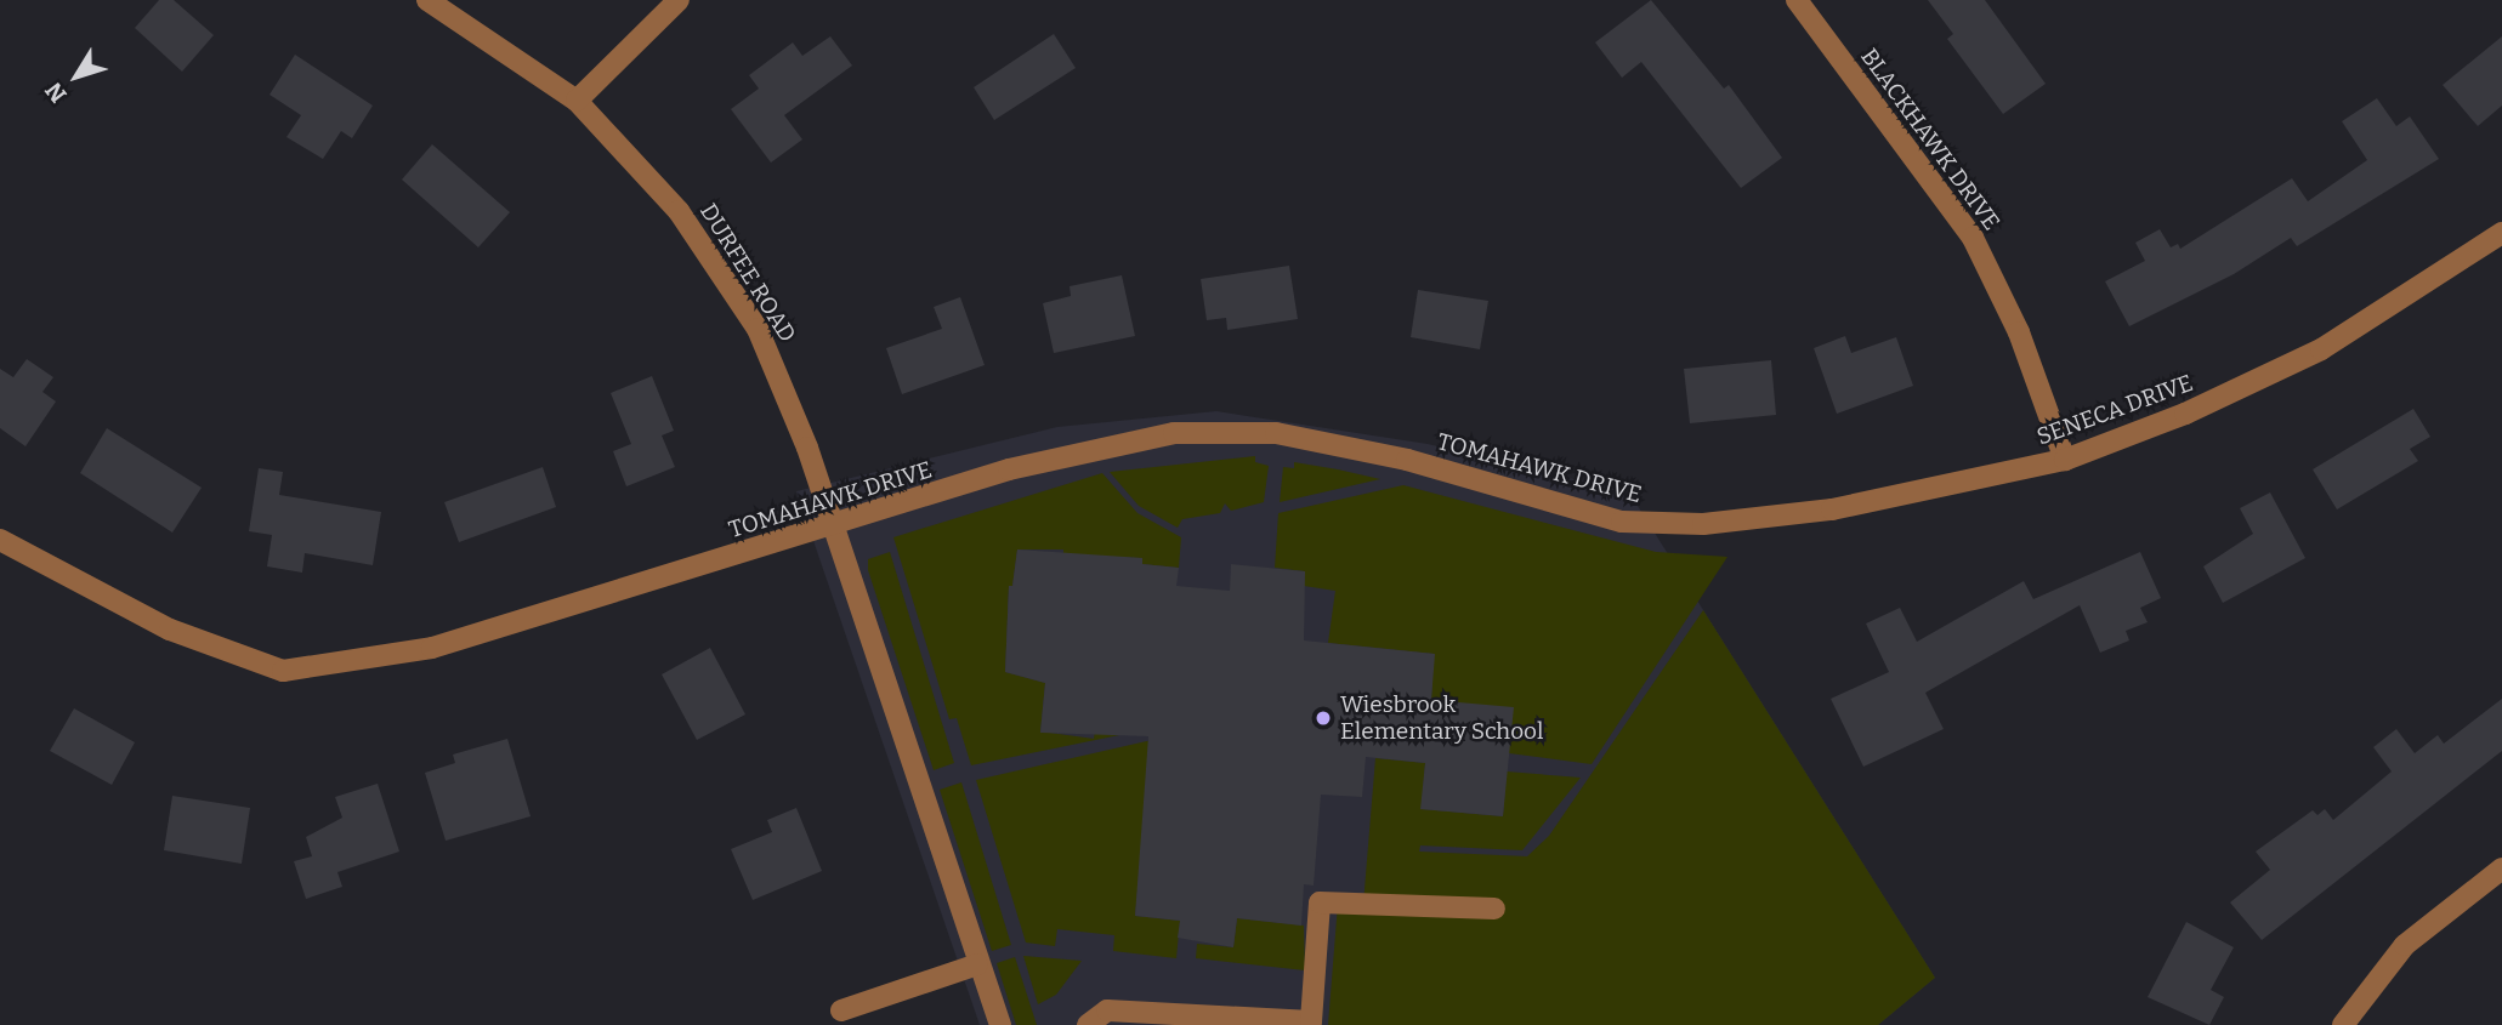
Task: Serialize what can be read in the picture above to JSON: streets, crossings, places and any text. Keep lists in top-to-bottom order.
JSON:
{
  "streets": {
    "street": [
      "BLACKHAWK DRIVE",
      "DURFEE ROAD",
      "SENECA DRIVE",
      "TOMAHAWK DRIVE"
    ]
  },
  "crossings": [
    ["BLACKHAWK DRIVE", "SENECA DRIVE"],
    ["DURFEE ROAD", "TOMAHAWK DRIVE"],
    ["SENECA DRIVE", "TOMAHAWK DRIVE"]
  ],
  "places": ["Wiesbrook Elementary School"],
  "north": "bottom left"
}
